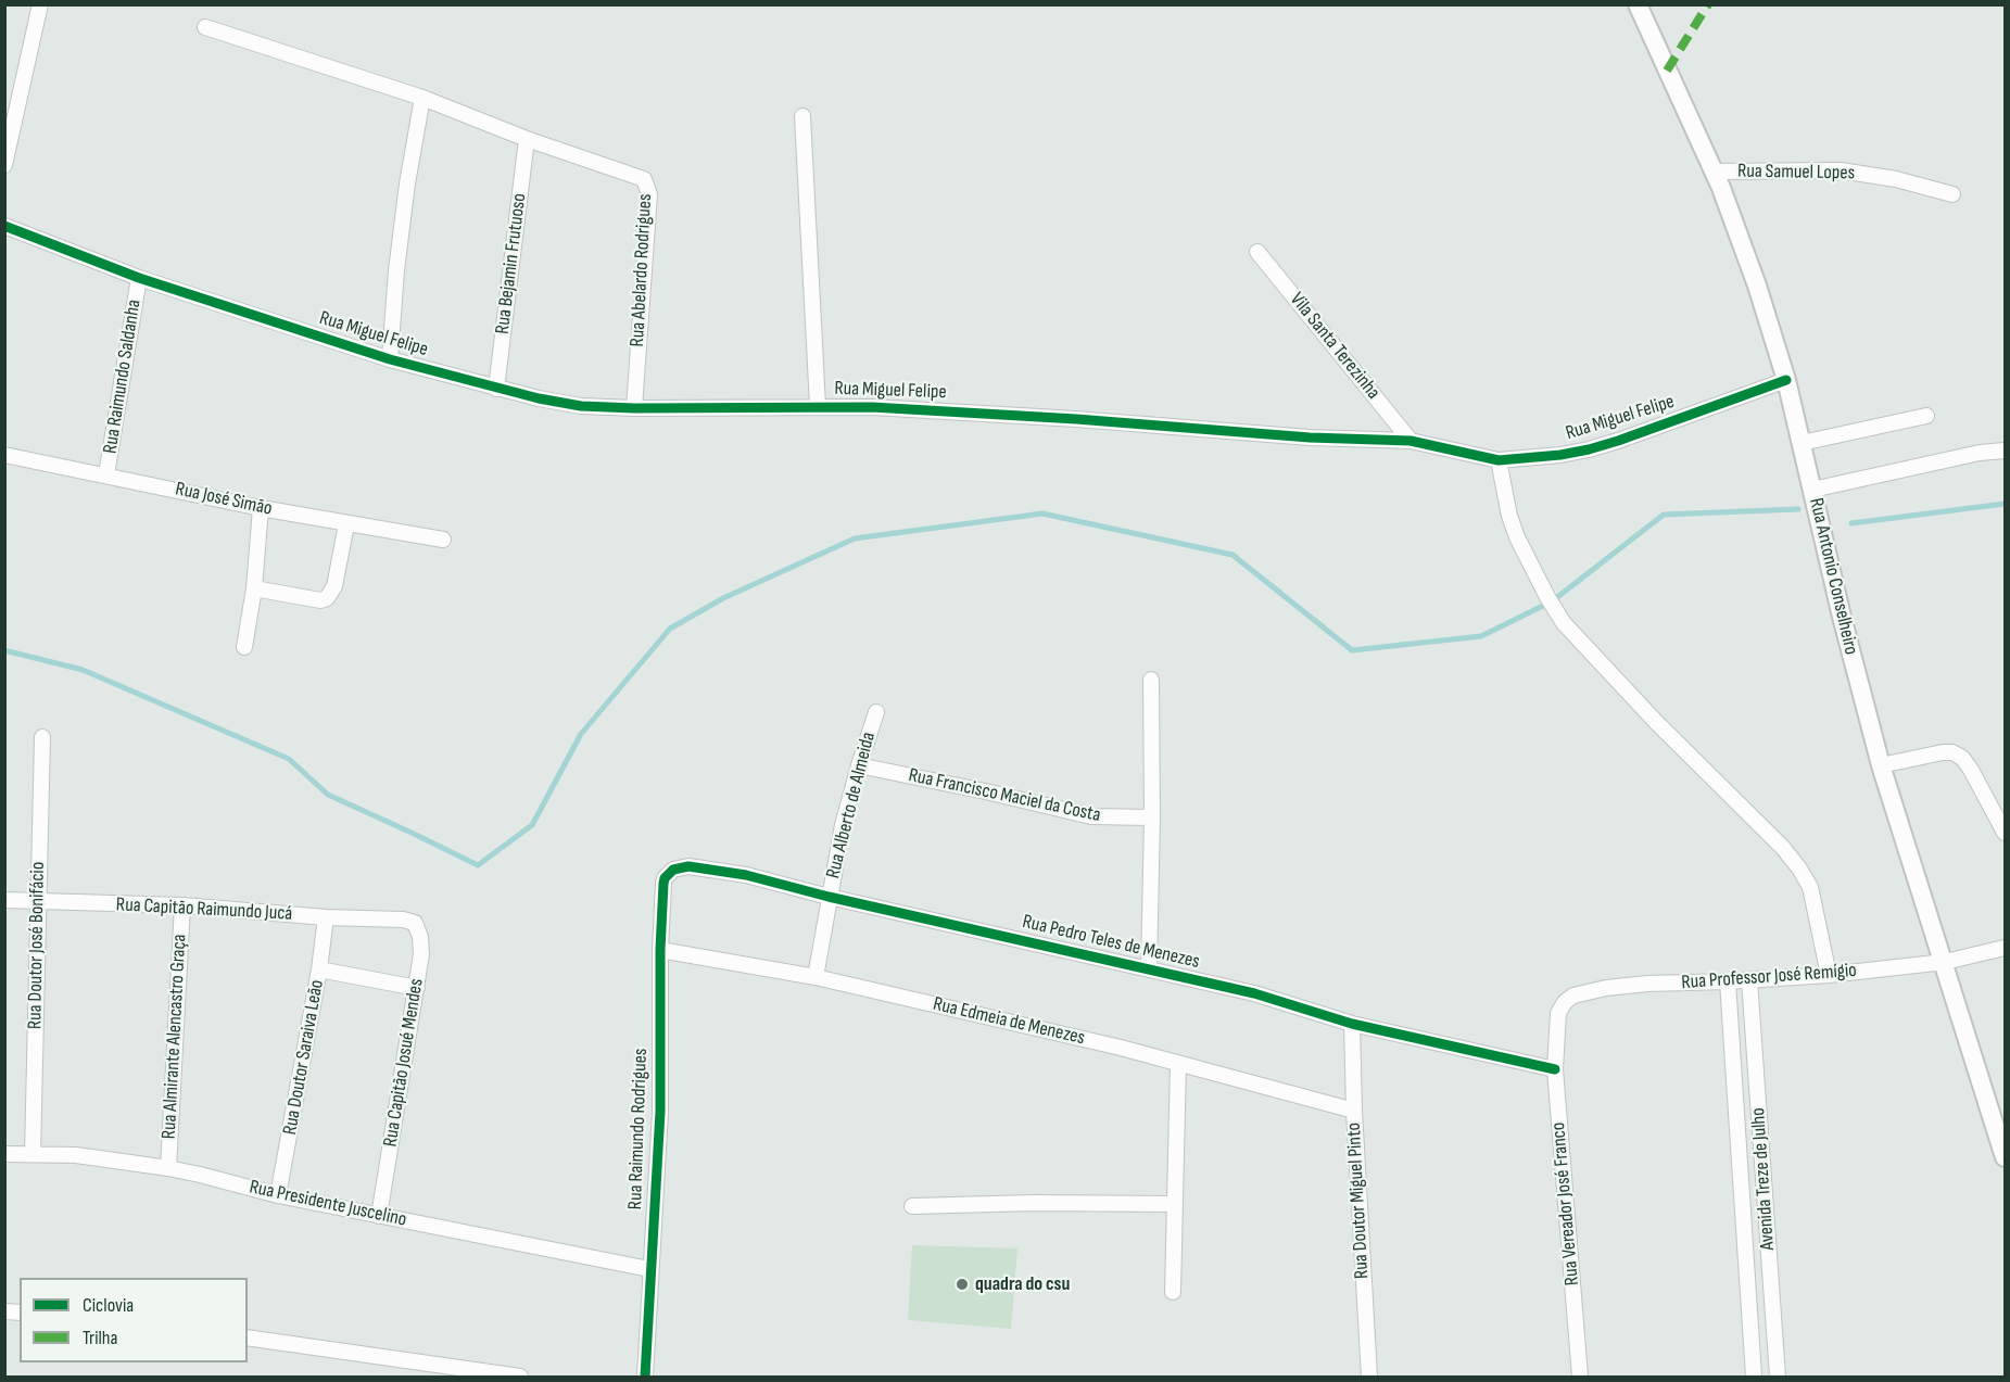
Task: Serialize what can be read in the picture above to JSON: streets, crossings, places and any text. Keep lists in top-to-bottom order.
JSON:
{
  "streets": {
    "street": [
      "Rua Samuel Lopes",
      "Rua Bejamin Frutuoso",
      "Rua Abelardo Rodrigues",
      "Rua Miguel Felipe",
      "Vila Santa Terezinha",
      "Rua Raimundo Saldanha",
      "Rua José Simão",
      "Rua Antonio Conselheiro",
      "Rua Francisco Maciel da Costa",
      "Rua Alberto de Almeida",
      "Rua Capitão Raimundo Jucá",
      "Rua Pedro Teles de Menezes",
      "Rua Doutor José Bonifácio",
      "Rua Professor José Remígio",
      "Rua Edmeia de Menezes",
      "Rua Almirante Alencastro Graça",
      "Rua Doutor Saraiva Leão",
      "Rua Capitão Josué Mendes",
      "Rua Raimundo Rodrigues",
      "Avenida Treze de Julho",
      "Rua Doutor Miguel Pinto",
      "Rua Presidente Juscelino",
      "Rua Vereador José Franco"
    ]
  },
  "crossings": [
    ["Rua Samuel Lopes", "Rua Antonio Conselheiro"],
    ["Rua Bejamin Frutuoso", "Rua Abelardo Rodrigues"],
    ["Rua Bejamin Frutuoso", "Rua Miguel Felipe"],
    ["Rua Abelardo Rodrigues", "Rua Miguel Felipe"],
    ["Rua Miguel Felipe", "Vila Santa Terezinha"],
    ["Rua Miguel Felipe", "Rua Raimundo Saldanha"],
    ["Rua Miguel Felipe", "Rua Antonio Conselheiro"],
    ["Rua Raimundo Saldanha", "Rua José Simão"],
    ["Rua Antonio Conselheiro", "Rua Professor José Remígio"],
    ["Rua Francisco Maciel da Costa", "Rua Alberto de Almeida"],
    ["Rua Alberto de Almeida", "Rua Pedro Teles de Menezes"],
    ["Rua Alberto de Almeida", "Rua Edmeia de Menezes"],
    ["Rua Capitão Raimundo Jucá", "Rua Doutor José Bonifácio"],
    ["Rua Capitão Raimundo Jucá", "Rua Almirante Alencastro Graça"],
    ["Rua Capitão Raimundo Jucá", "Rua Doutor Saraiva Leão"],
    ["Rua Capitão Raimundo Jucá", "Rua Capitão Josué Mendes"],
    ["Rua Pedro Teles de Menezes", "Rua Raimundo Rodrigues"],
    ["Rua Pedro Teles de Menezes", "Rua Doutor Miguel Pinto"],
    ["Rua Pedro Teles de Menezes", "Rua Vereador José Franco"],
    ["Rua Doutor José Bonifácio", "Rua Presidente Juscelino"],
    ["Rua Professor José Remígio", "Avenida Treze de Julho"],
    ["Rua Professor José Remígio", "Rua Vereador José Franco"],
    ["Rua Edmeia de Menezes", "Rua Raimundo Rodrigues"],
    ["Rua Edmeia de Menezes", "Rua Doutor Miguel Pinto"],
    ["Rua Almirante Alencastro Graça", "Rua Presidente Juscelino"],
    ["Rua Doutor Saraiva Leão", "Rua Presidente Juscelino"],
    ["Rua Capitão Josué Mendes", "Rua Presidente Juscelino"],
    ["Rua Raimundo Rodrigues", "Rua Presidente Juscelino"]
  ],
  "places": ["quadra do csu"],
  "legend": ["Ciclovia", "Trilha"]
}
